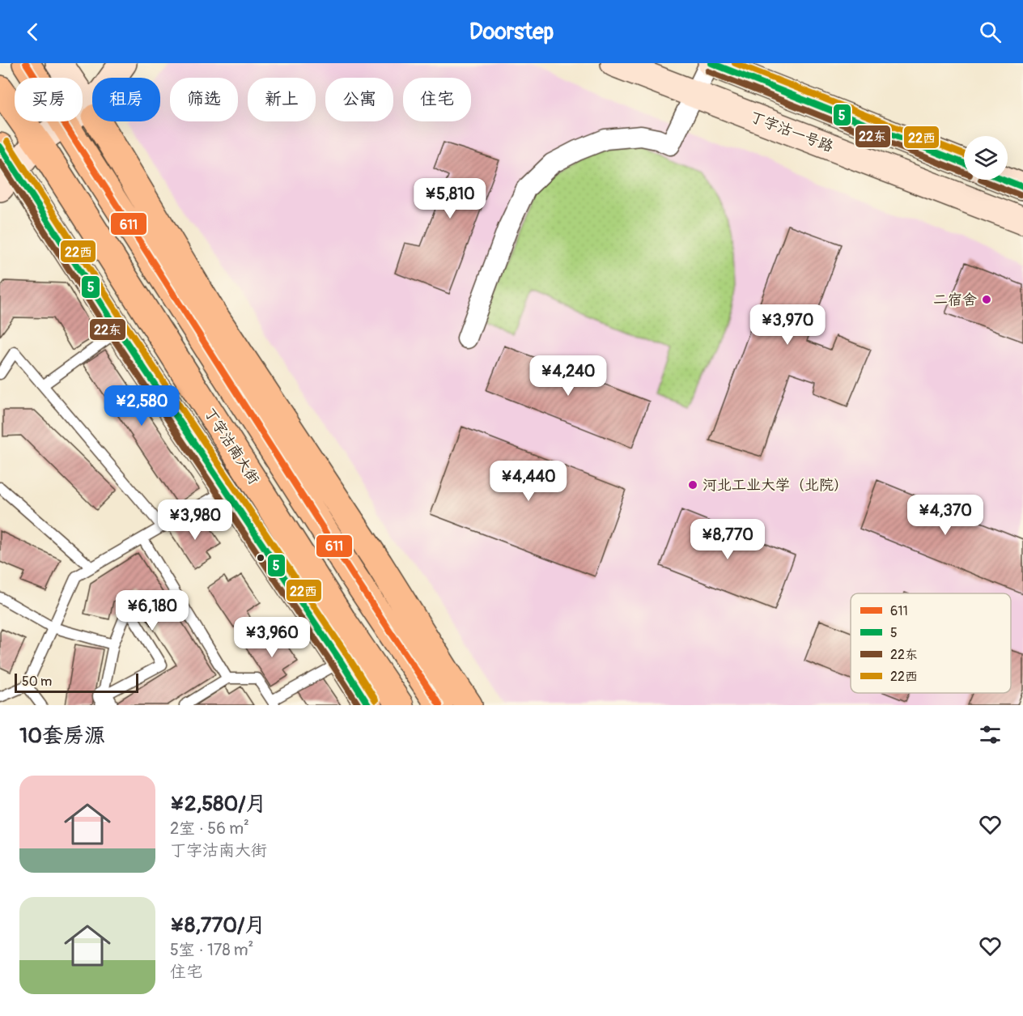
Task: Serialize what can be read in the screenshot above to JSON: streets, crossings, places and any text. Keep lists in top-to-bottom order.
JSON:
{
  "streets": {
    "main road": ["丁字沽一号路", "丁字沽南大街"]
  },
  "places": ["二宿舍", "河北工业大学（北院）"],
  "lines": [
    "transit line 611",
    "transit line 5",
    "transit line 22西",
    "transit line 22东"
  ],
  "legend": [
    "611",
    "5",
    "22东",
    "22西"
  ],
  "scale_bar": "50 m",
  "page": {
    "header": "Doorstep",
    "chip": [
      "买房",
      "租房",
      "筛选",
      "新上",
      "公寓",
      "住宅"
    ],
    "price": [
      "¥5,810",
      "¥3,970",
      "¥4,240",
      "¥2,580",
      "¥4,440",
      "¥4,370",
      "¥3,980",
      "¥8,770",
      "¥6,180",
      "¥3,960"
    ],
    "scale": "50 m",
    "heading": "10套房源",
    "list": [
      {
        "name": "¥2,580/月",
        "note": "2室 · 56 m² · 丁字沽南大街"
      },
      {
        "name": "¥8,770/月",
        "note": "5室 · 178 m² · 住宅"
      }
    ]
  }
}
